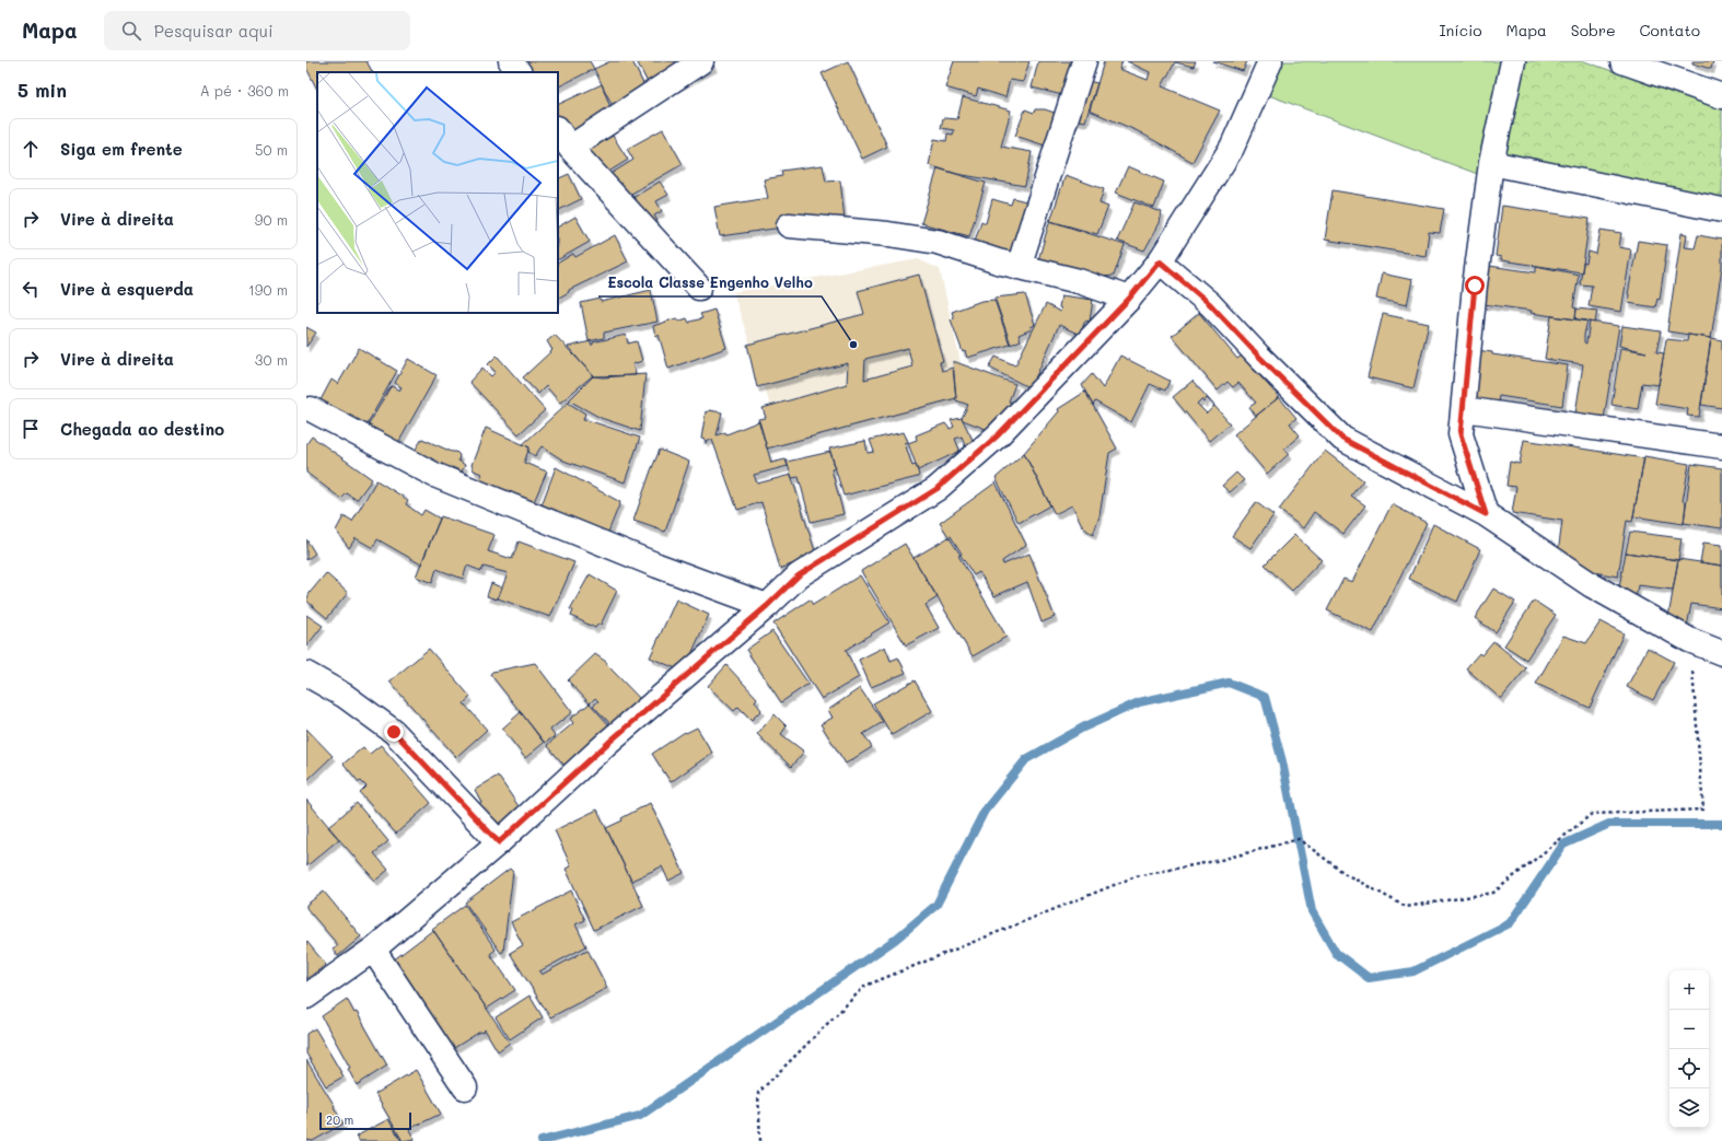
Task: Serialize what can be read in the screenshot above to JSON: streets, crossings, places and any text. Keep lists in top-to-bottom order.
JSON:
{
  "places": ["Escola Classe Engenho Velho"],
  "scale_bar": "20 m",
  "page": {
    "header": "Mapa",
    "search": "Pesquisar aqui",
    "nav": [
      "Início",
      "Mapa",
      "Sobre",
      "Contato"
    ],
    "heading": ["5 min", "A pé · 360 m"],
    "list": [
      ["Siga em frente", "50 m"],
      ["Vire à direita", "90 m"],
      ["Vire à esquerda", "190 m"],
      ["Vire à direita", "30 m"],
      "Chegada ao destino"
    ],
    "map_buttons": ["+", "−"],
    "scale": "20 m"
  }
}
